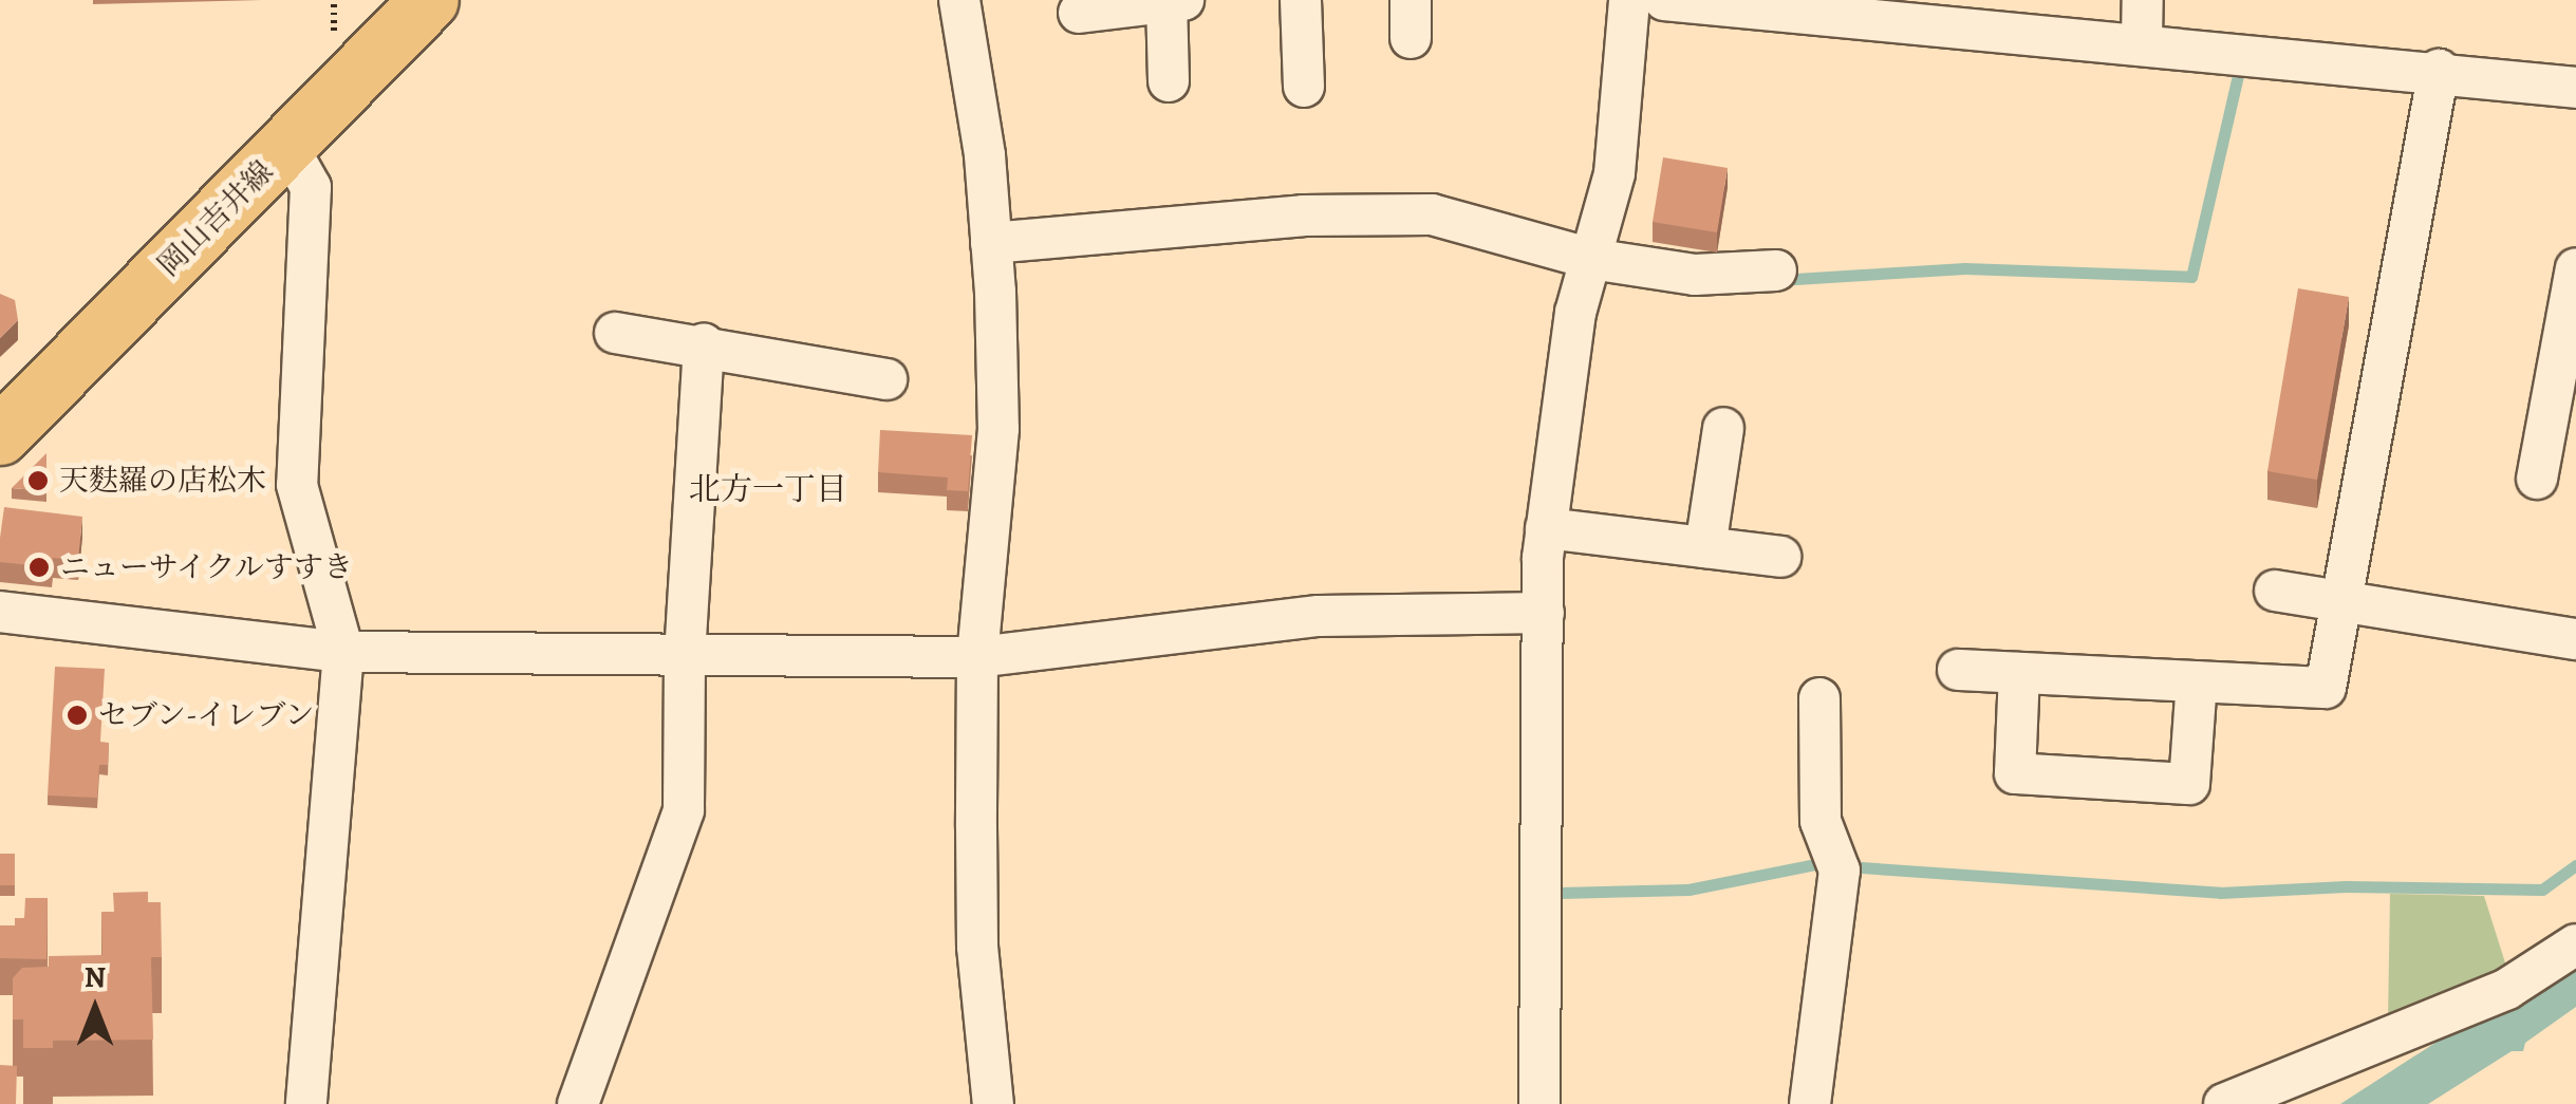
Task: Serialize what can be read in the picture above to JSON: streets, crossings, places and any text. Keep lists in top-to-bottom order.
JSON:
{
  "streets": {
    "main road": ["岡山吉井線"]
  },
  "districts": ["北方一丁目"],
  "places": ["天麩羅の店松木", "ニューサイクルすすき", "セブン-イレブン"],
  "north": "top"
}
